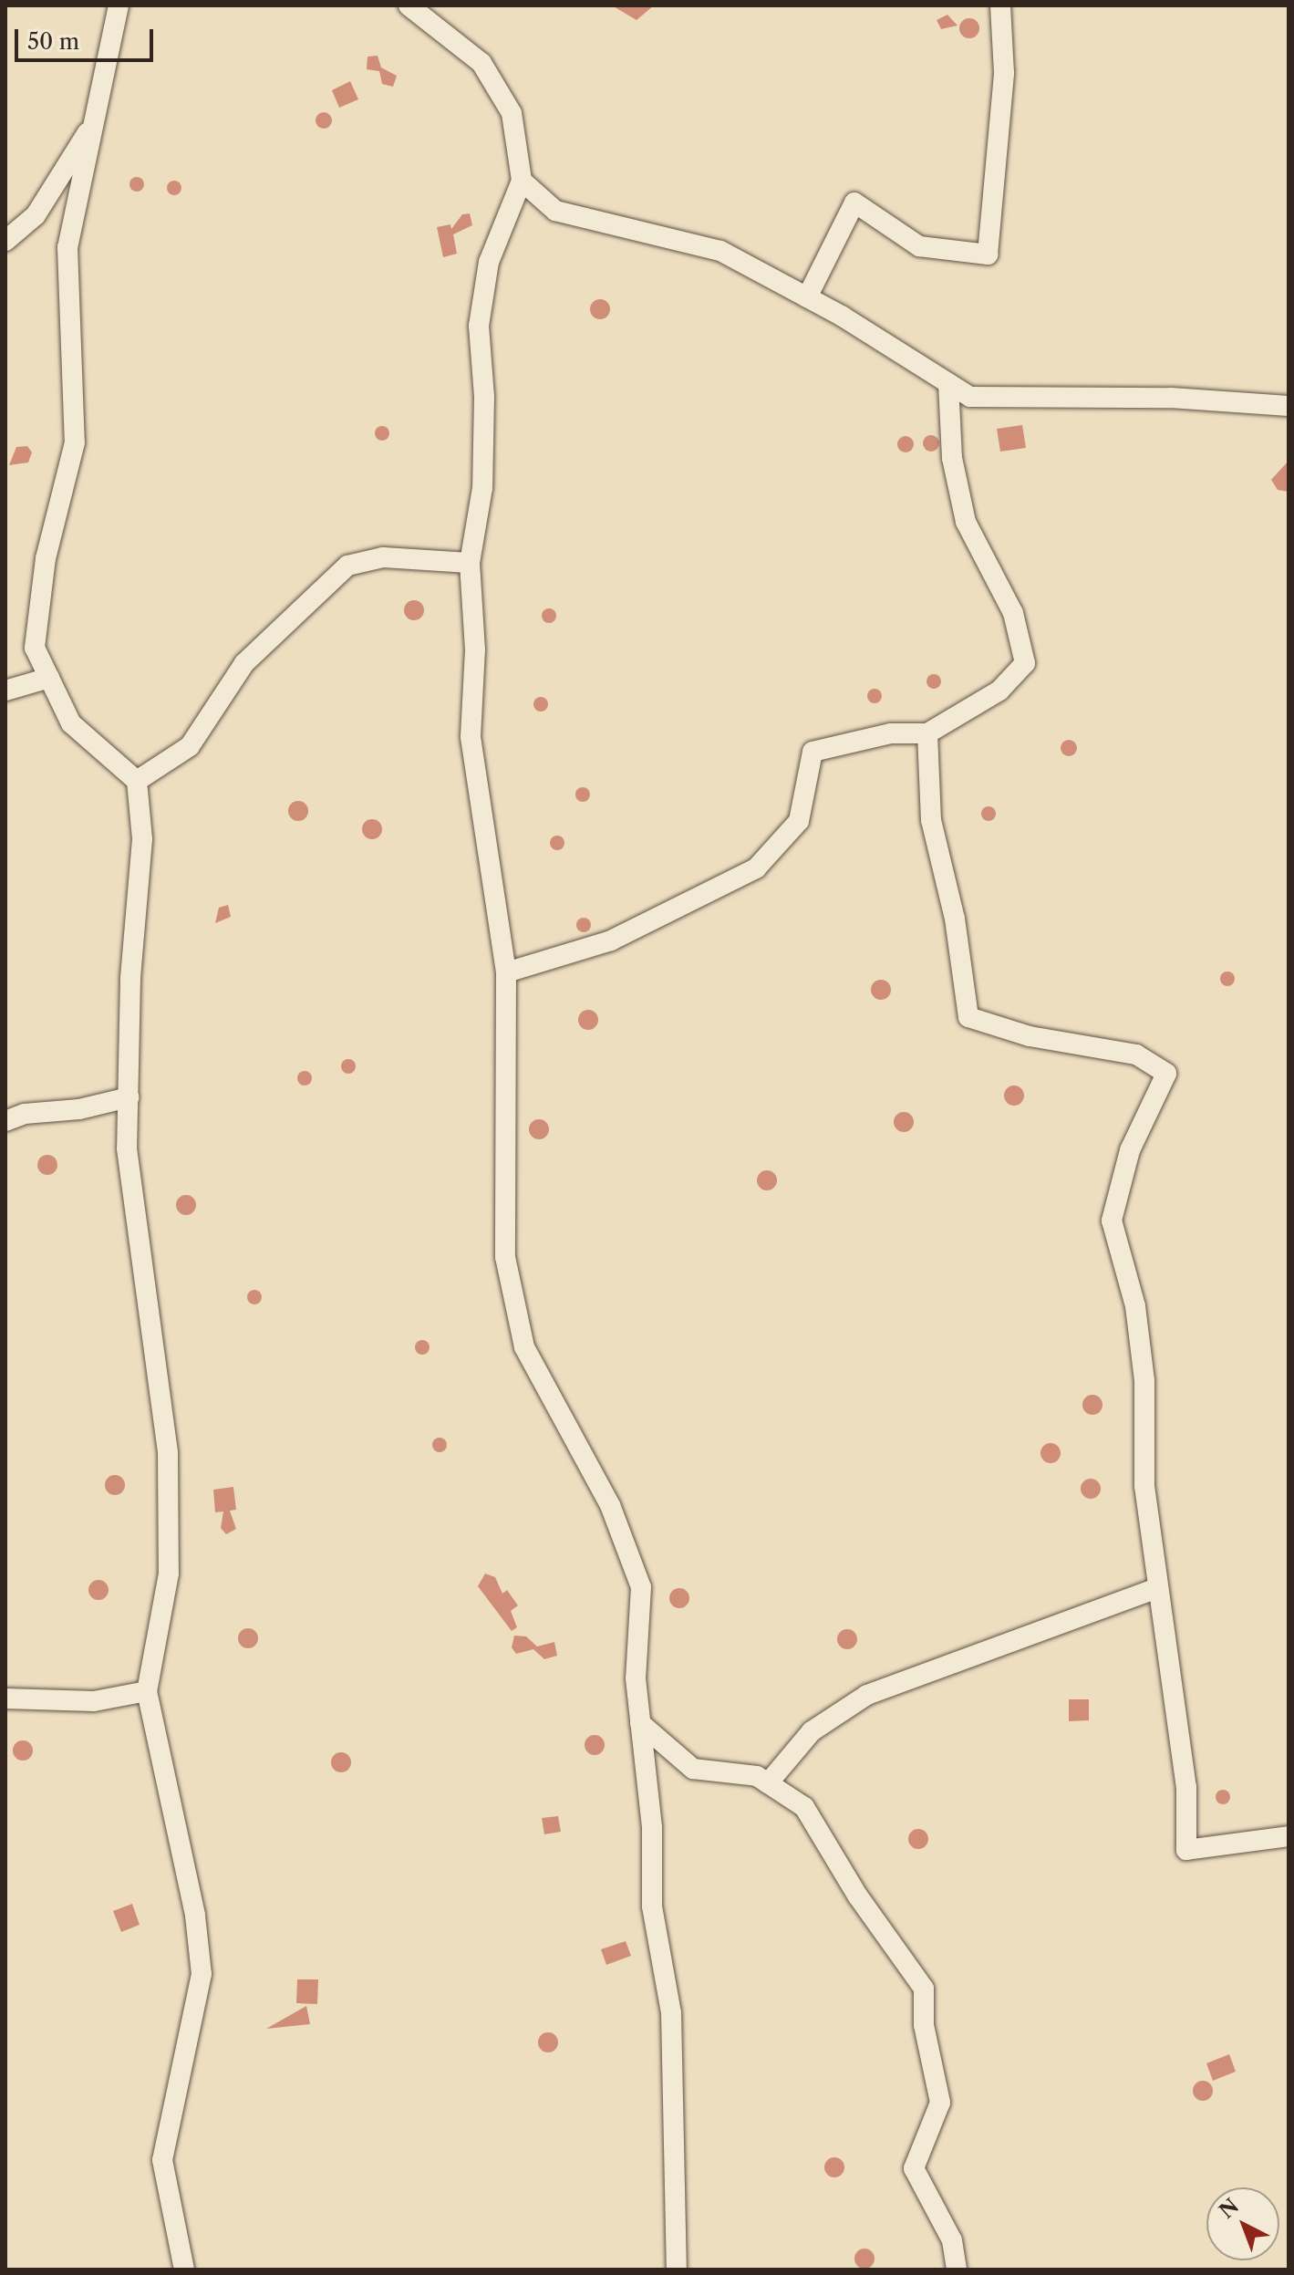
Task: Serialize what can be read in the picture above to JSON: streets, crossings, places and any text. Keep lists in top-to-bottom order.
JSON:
{
  "scale_bar": "50 m",
  "north": "top left"
}
